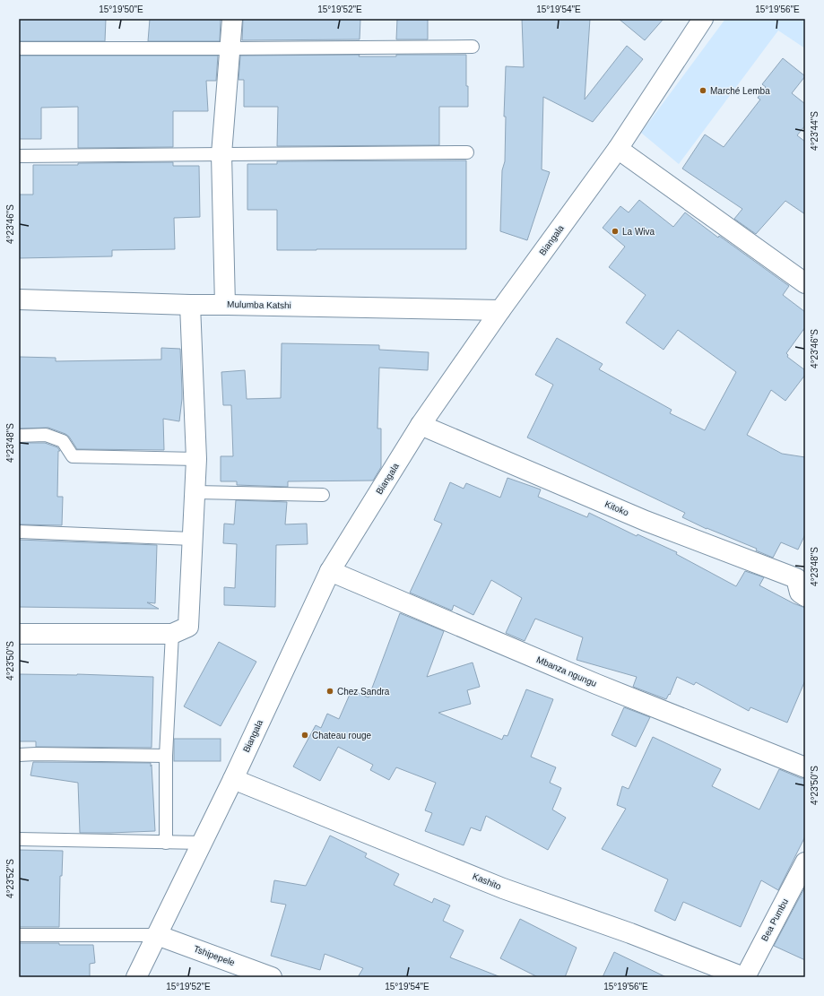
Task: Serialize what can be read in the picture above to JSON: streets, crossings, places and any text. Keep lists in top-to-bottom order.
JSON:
{
  "streets": {
    "street": [
      "Biangala",
      "Mulumba Katshi",
      "Kitoko",
      "Mbanza ngungu",
      "Kashito",
      "Bea Pumbu",
      "Tshipepele"
    ]
  },
  "crossings": [
    ["Biangala", "Mulumba Katshi"],
    ["Biangala", "Kitoko"],
    ["Biangala", "Mbanza ngungu"],
    ["Biangala", "Kashito"],
    ["Biangala", "Tshipepele"],
    ["Kashito", "Bea Pumbu"]
  ],
  "places": [
    "Marché Lemba",
    "La Wiva",
    "Chez Sandra",
    "Chateau rouge"
  ],
  "coordinates": [
    "15°19'50\"E",
    "15°19'52\"E",
    "15°19'54\"E",
    "15°19'56\"E",
    "4°23'44\"S",
    "4°23'46\"S",
    "4°23'48\"S",
    "4°23'50\"S",
    "4°23'52\"S"
  ]
}
